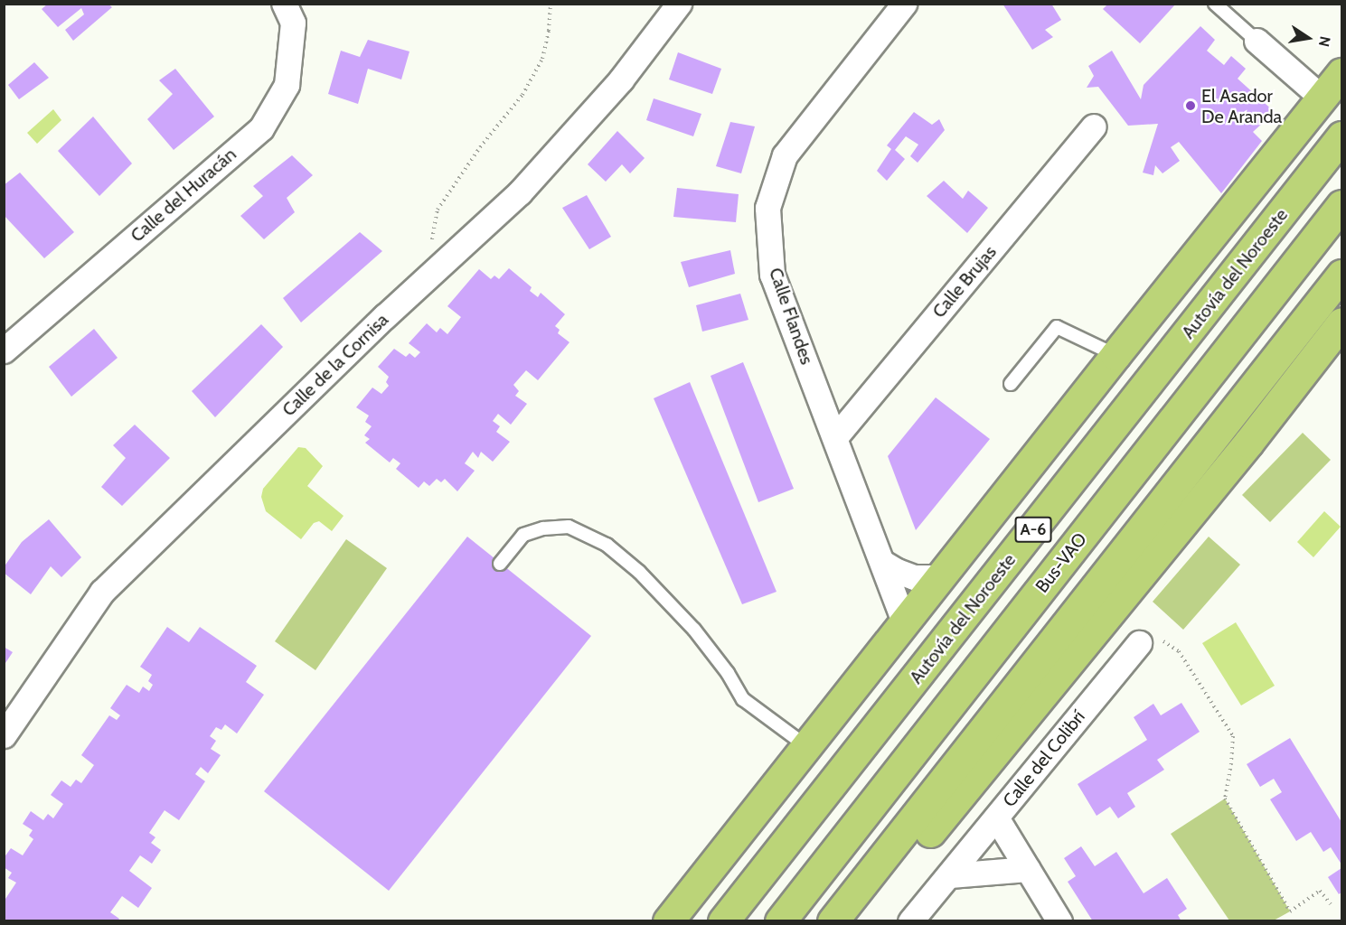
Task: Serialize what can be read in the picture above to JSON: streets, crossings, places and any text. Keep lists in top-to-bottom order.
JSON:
{
  "streets": {
    "highway": ["Autovía del Noroeste", "A-6", "Bus-VAO"],
    "street": [
      "Calle del Huracán",
      "Calle Brujas",
      "Calle Flandes",
      "Calle de la Cornisa",
      "Calle del Colibrí"
    ]
  },
  "crossings": [
    ["Calle Brujas", "Calle Flandes"]
  ],
  "places": ["El Asador De Aranda"],
  "north": "right"
}
